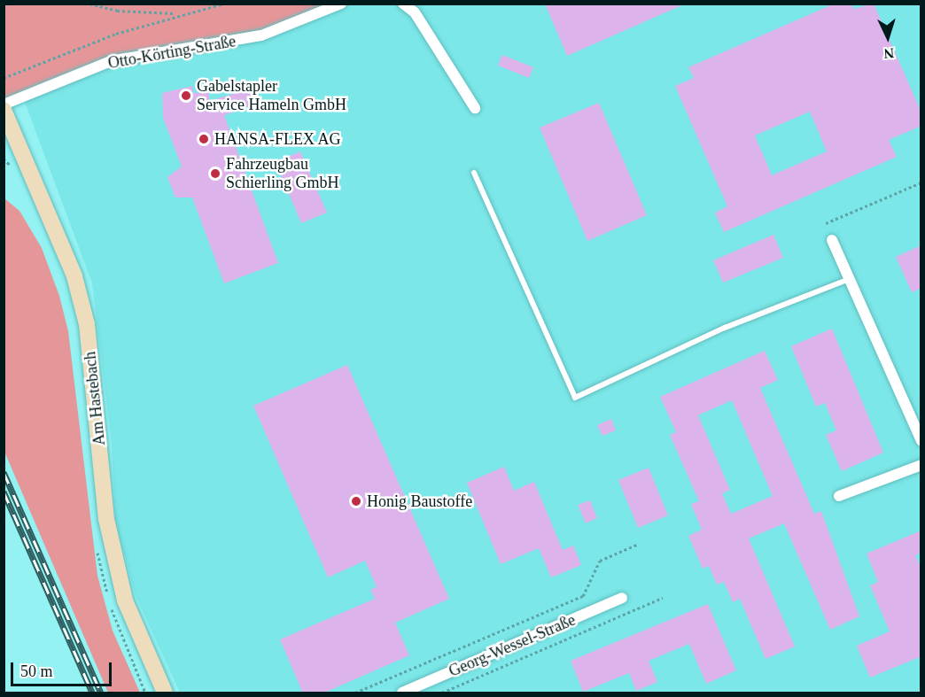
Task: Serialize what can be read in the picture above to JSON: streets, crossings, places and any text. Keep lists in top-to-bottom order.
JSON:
{
  "streets": {
    "main road": ["Am Hastebach"],
    "street": ["Otto-Körting-Straße", "Georg-Wessel-Straße"]
  },
  "places": [
    "Gabelstapler Service Hameln GmbH",
    "HANSA-FLEX AG",
    "Fahrzeugbau Schierling GmbH",
    "Honig Baustoffe"
  ],
  "scale_bar": "50 m",
  "north": "bottom"
}
